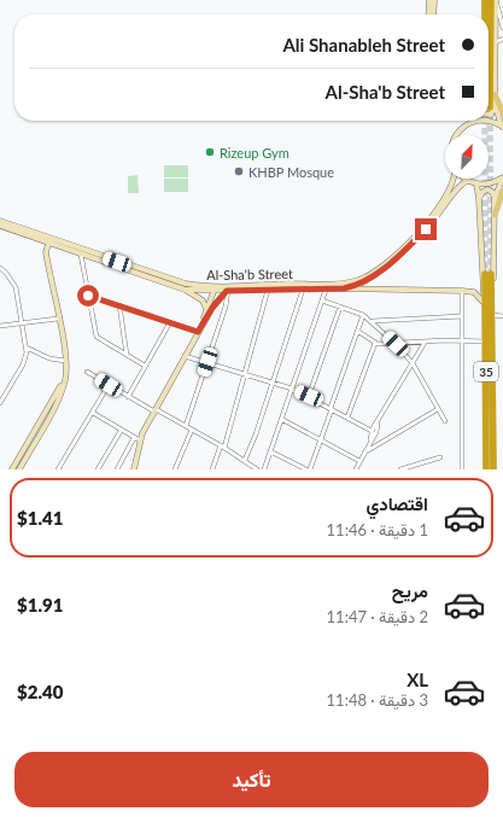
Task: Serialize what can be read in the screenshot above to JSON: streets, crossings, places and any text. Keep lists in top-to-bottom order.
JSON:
{
  "streets": {
    "highway": ["35"],
    "street": ["Al-Sha'b Street"]
  },
  "crossings": [
    ["Al-Sha'b Street", "35"]
  ],
  "places": ["Rizeup Gym", "KHBP Mosque"],
  "north": "top right",
  "page": {
    "banner": ["Ali Shanableh Street", "Al-Sha'b Street"],
    "list": [
      {
        "name": "اقتصادي",
        "note": "1 دقيقة · 11:46",
        "value": "$1.41"
      },
      {
        "name": "مريح",
        "note": "2 دقيقة · 11:47",
        "value": "$1.91"
      },
      {
        "name": "XL",
        "note": "3 دقيقة · 11:48",
        "value": "$2.40"
      }
    ],
    "buttons": "تأكيد"
  }
}
